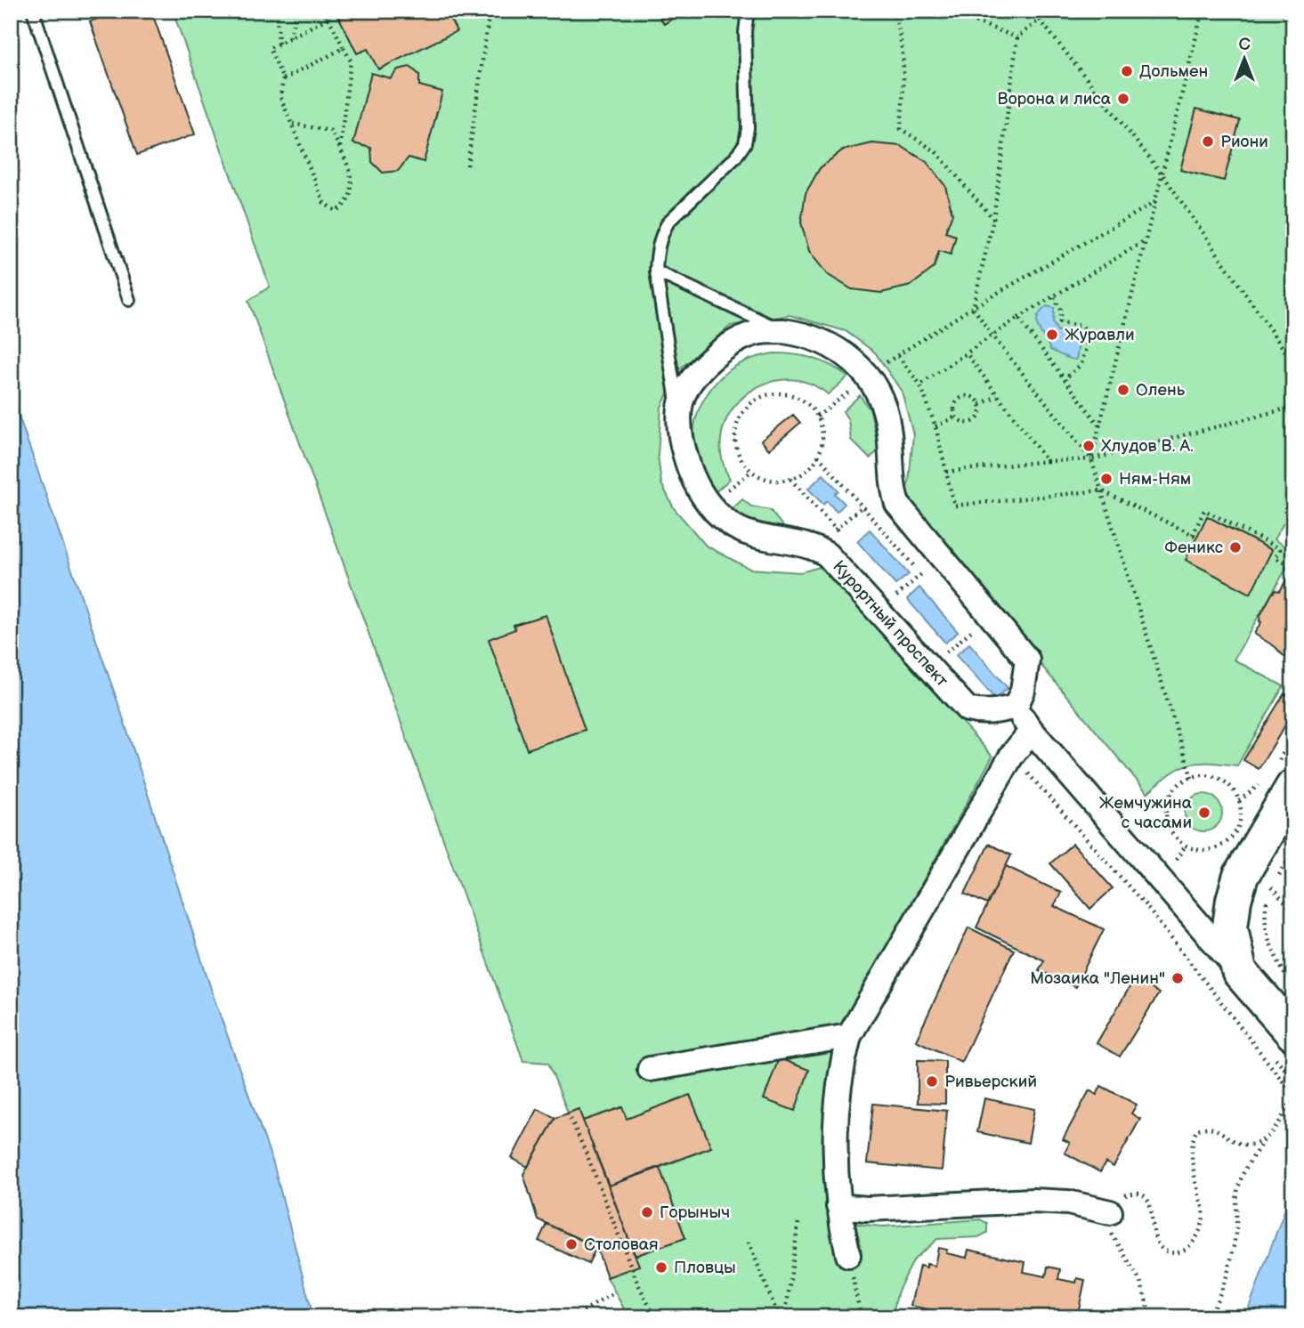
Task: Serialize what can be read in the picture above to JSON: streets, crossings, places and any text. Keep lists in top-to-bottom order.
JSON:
{
  "streets": {
    "street": ["Курортный проспект"]
  },
  "places": [
    "Дольмен",
    "Ворона и лиса",
    "Риони",
    "Журавли",
    "Олень",
    "Хлудов В. А.",
    "Ням-Ням",
    "Феникс",
    "Жемчужина с часами",
    "Мозаика \"Ленин\"",
    "Ривьерский",
    "Горыныч",
    "Столовая",
    "Пловцы"
  ],
  "north": "top"
}
